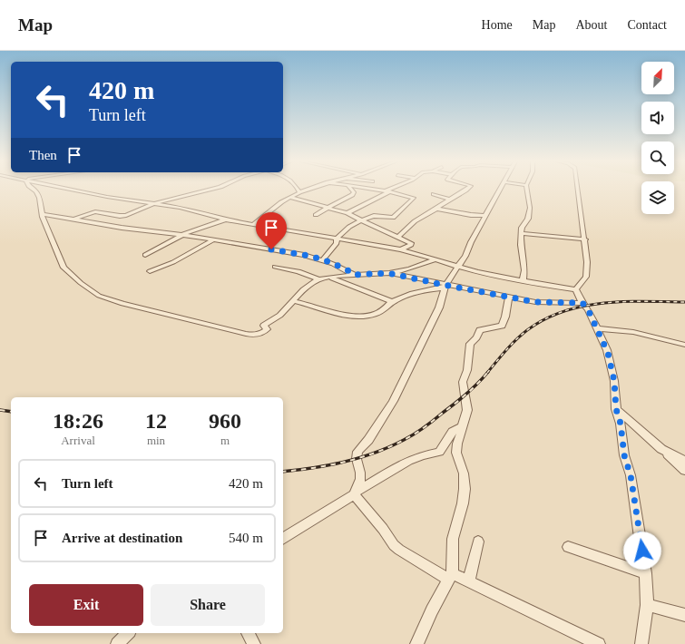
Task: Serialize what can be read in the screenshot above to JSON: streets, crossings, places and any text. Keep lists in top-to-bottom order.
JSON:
{
  "north": "top right",
  "page": {
    "header": "Map",
    "nav": [
      "Home",
      "Map",
      "About",
      "Contact"
    ],
    "turn": ["420 m", "Turn left"],
    "then": "Then",
    "eta": [
      "18:26",
      "Arrival",
      "12",
      "min",
      "960",
      "m"
    ],
    "list": [
      {
        "name": "Turn left",
        "value": "420 m"
      },
      {
        "name": "Arrive at destination",
        "value": "540 m"
      }
    ],
    "buttons": ["Exit", "Share"]
  }
}
